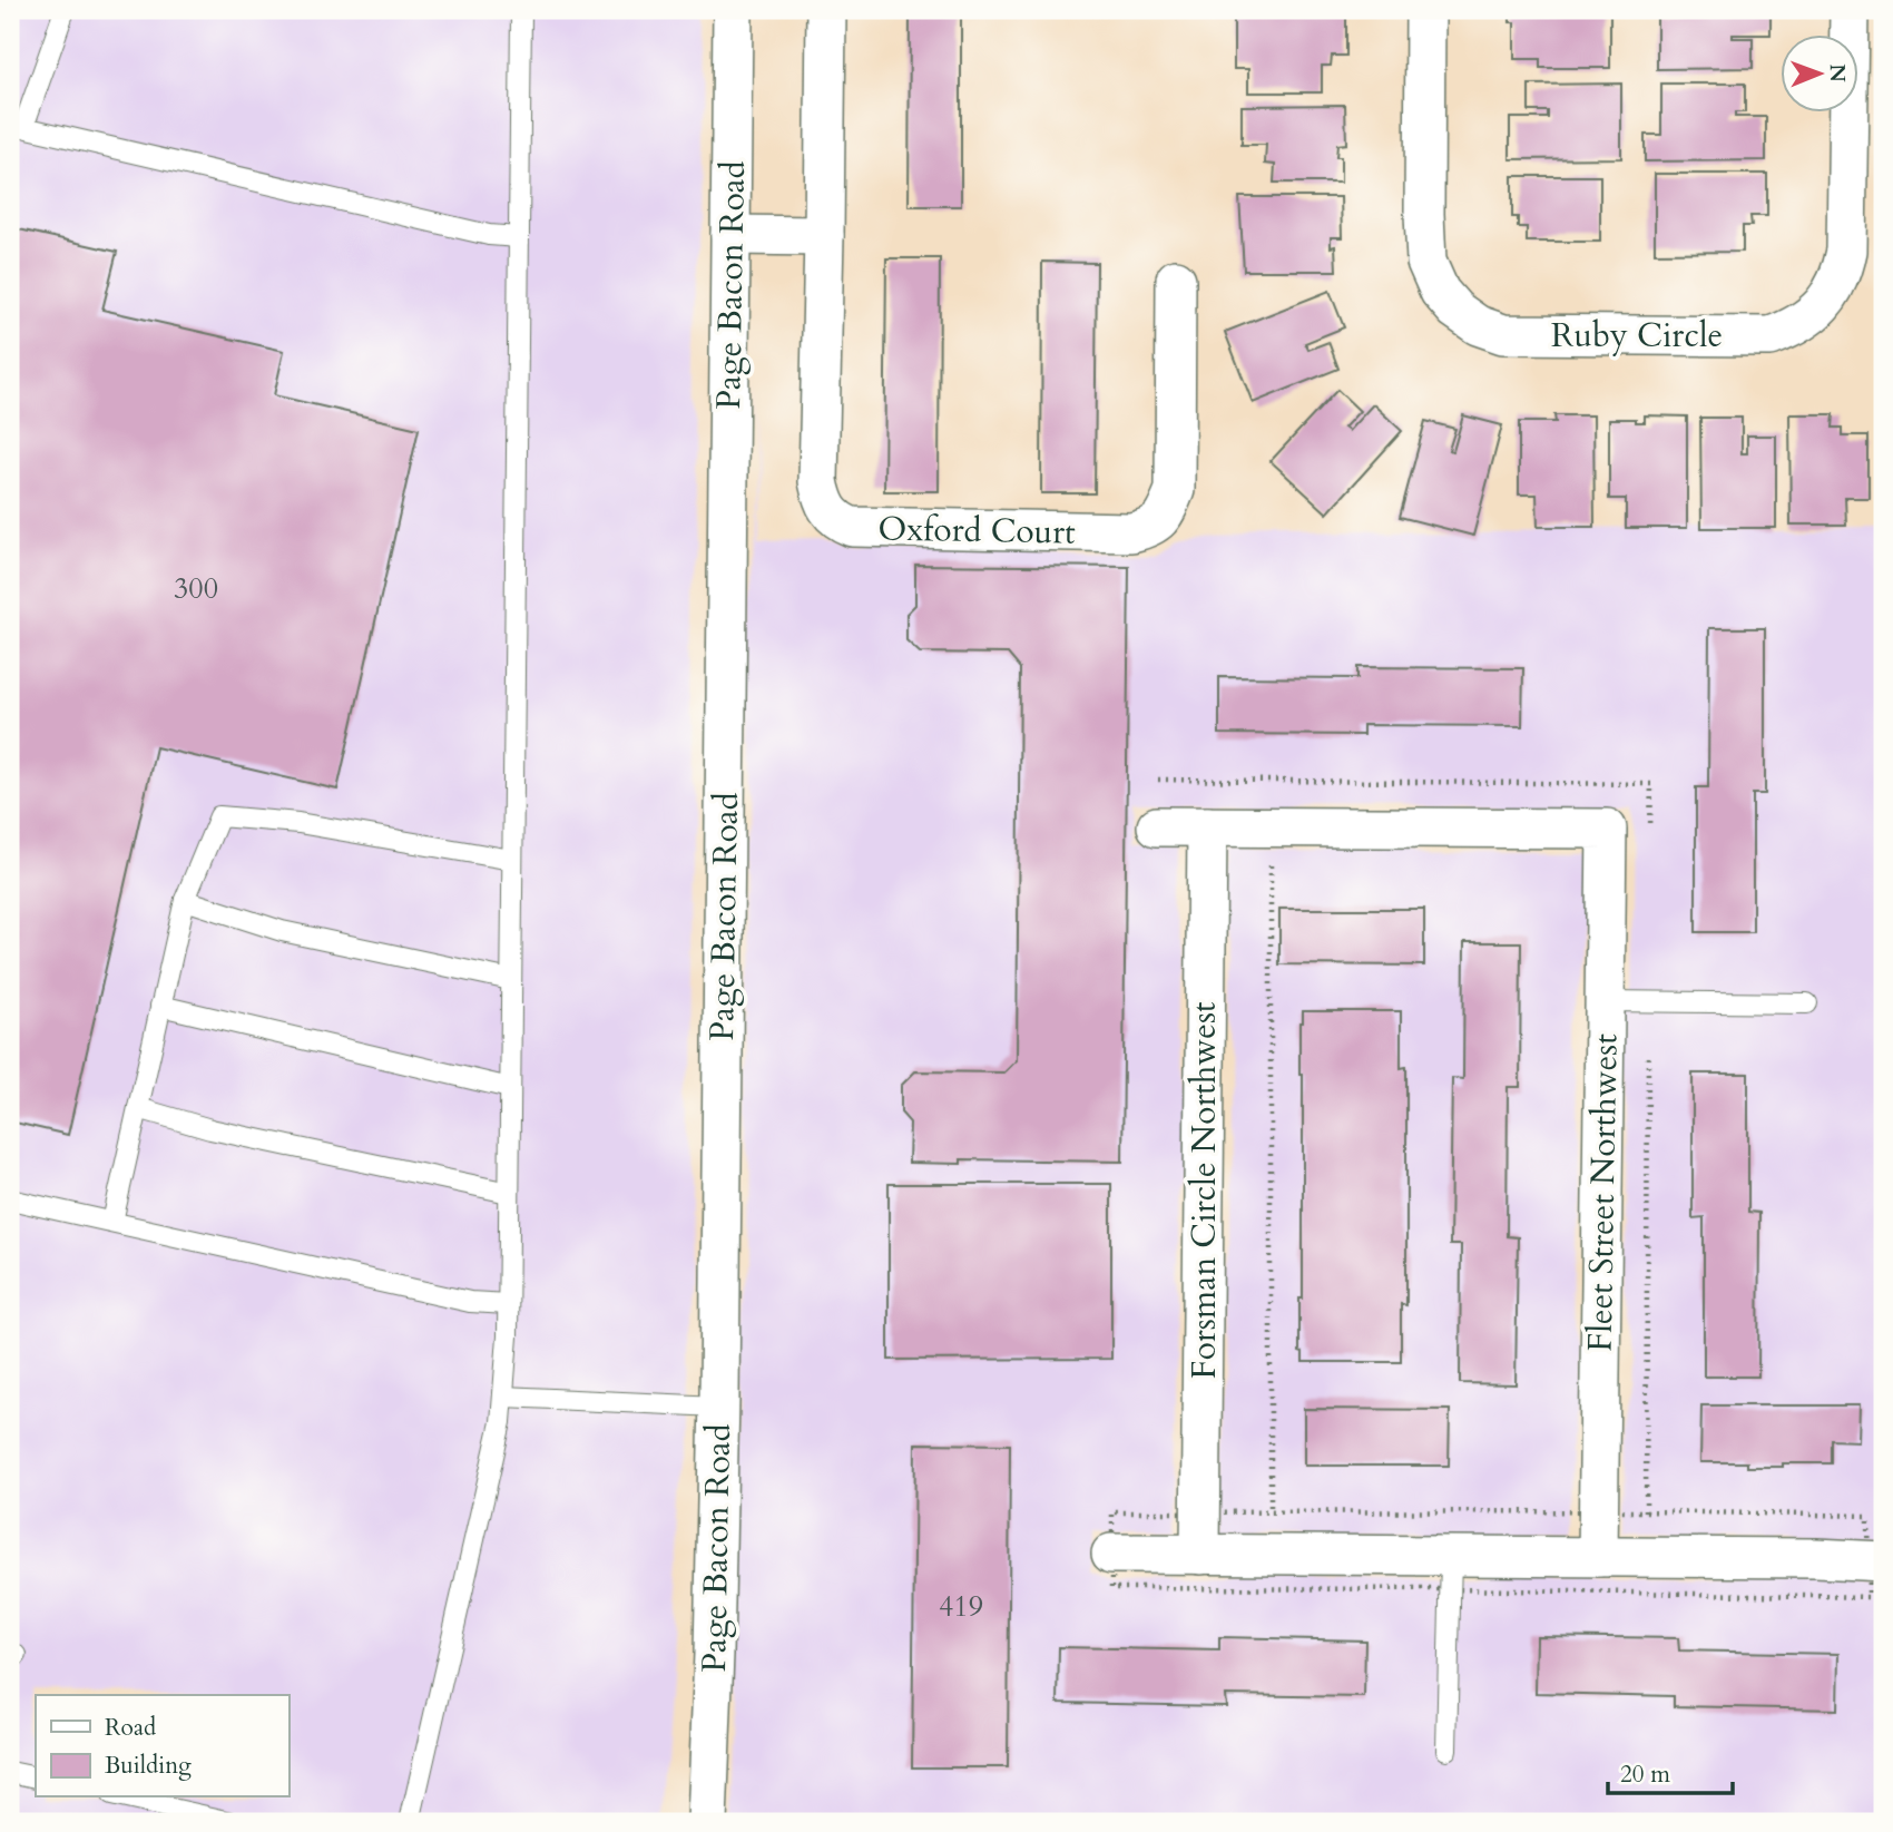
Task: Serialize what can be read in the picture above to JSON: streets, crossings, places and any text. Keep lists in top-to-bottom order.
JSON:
{
  "streets": {
    "street": [
      "Page Bacon Road",
      "Ruby Circle",
      "Oxford Court",
      "Forsman Circle Northwest",
      "Fleet Street Northwest"
    ]
  },
  "crossings": [
    ["Forsman Circle Northwest", "Fleet Street Northwest"]
  ],
  "house_numbers": ["300", "419"],
  "legend": ["Road", "Building"],
  "scale_bar": "20 m",
  "north": "right"
}
